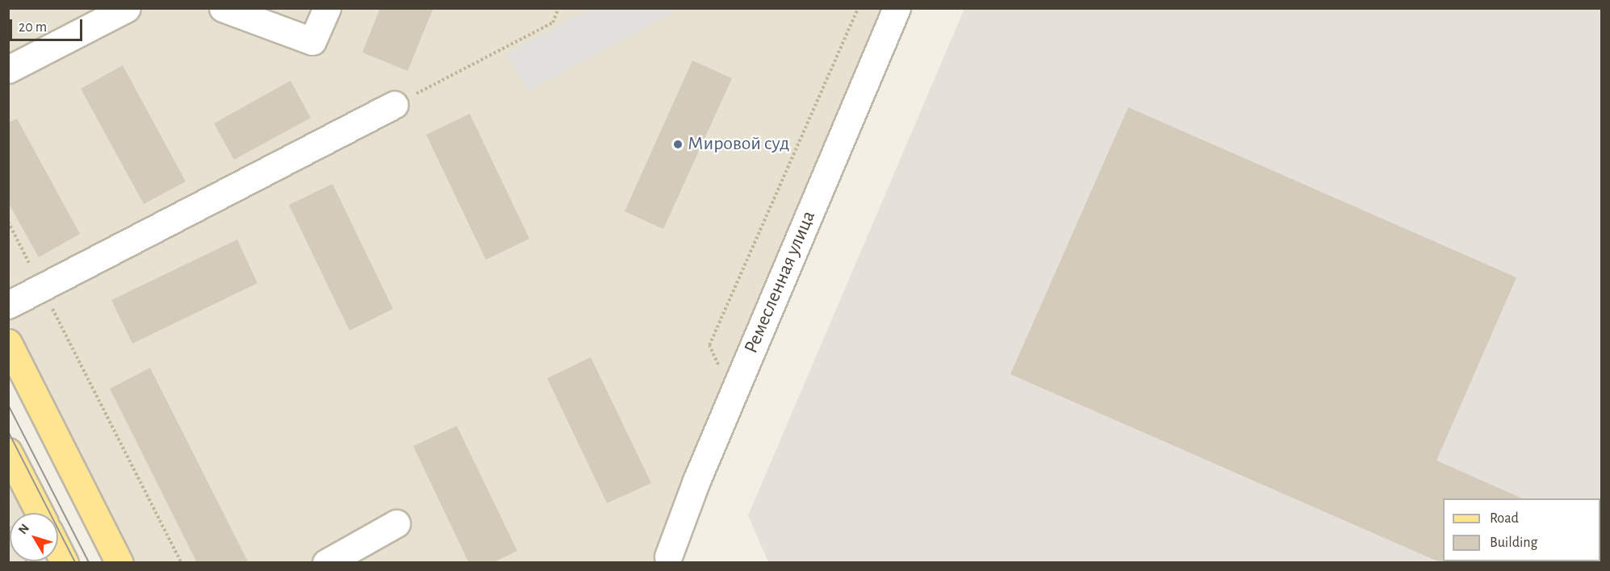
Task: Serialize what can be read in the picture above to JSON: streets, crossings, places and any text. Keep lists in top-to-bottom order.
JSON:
{
  "streets": {
    "street": ["Ремесленная улица"]
  },
  "places": ["Мировой суд"],
  "legend": ["Road", "Building"],
  "scale_bar": "20 m",
  "north": "top left"
}
